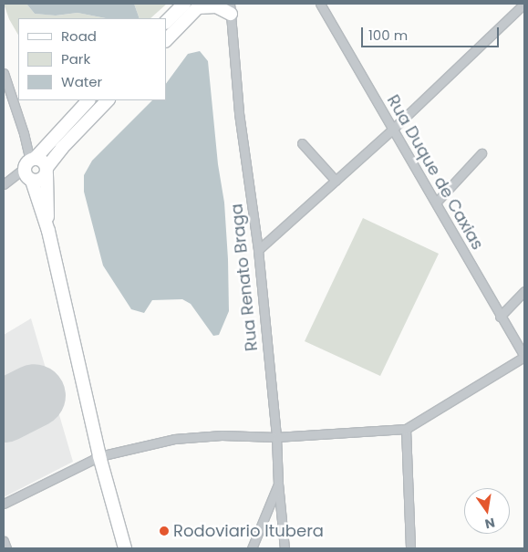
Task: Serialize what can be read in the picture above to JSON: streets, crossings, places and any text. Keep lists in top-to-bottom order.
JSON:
{
  "streets": {
    "street": ["Rua Duque de Caxias", "Rua Renato Braga"]
  },
  "places": ["Rodoviario Itubera"],
  "legend": ["Road", "Park", "Water"],
  "scale_bar": "100 m",
  "north": "bottom"
}
